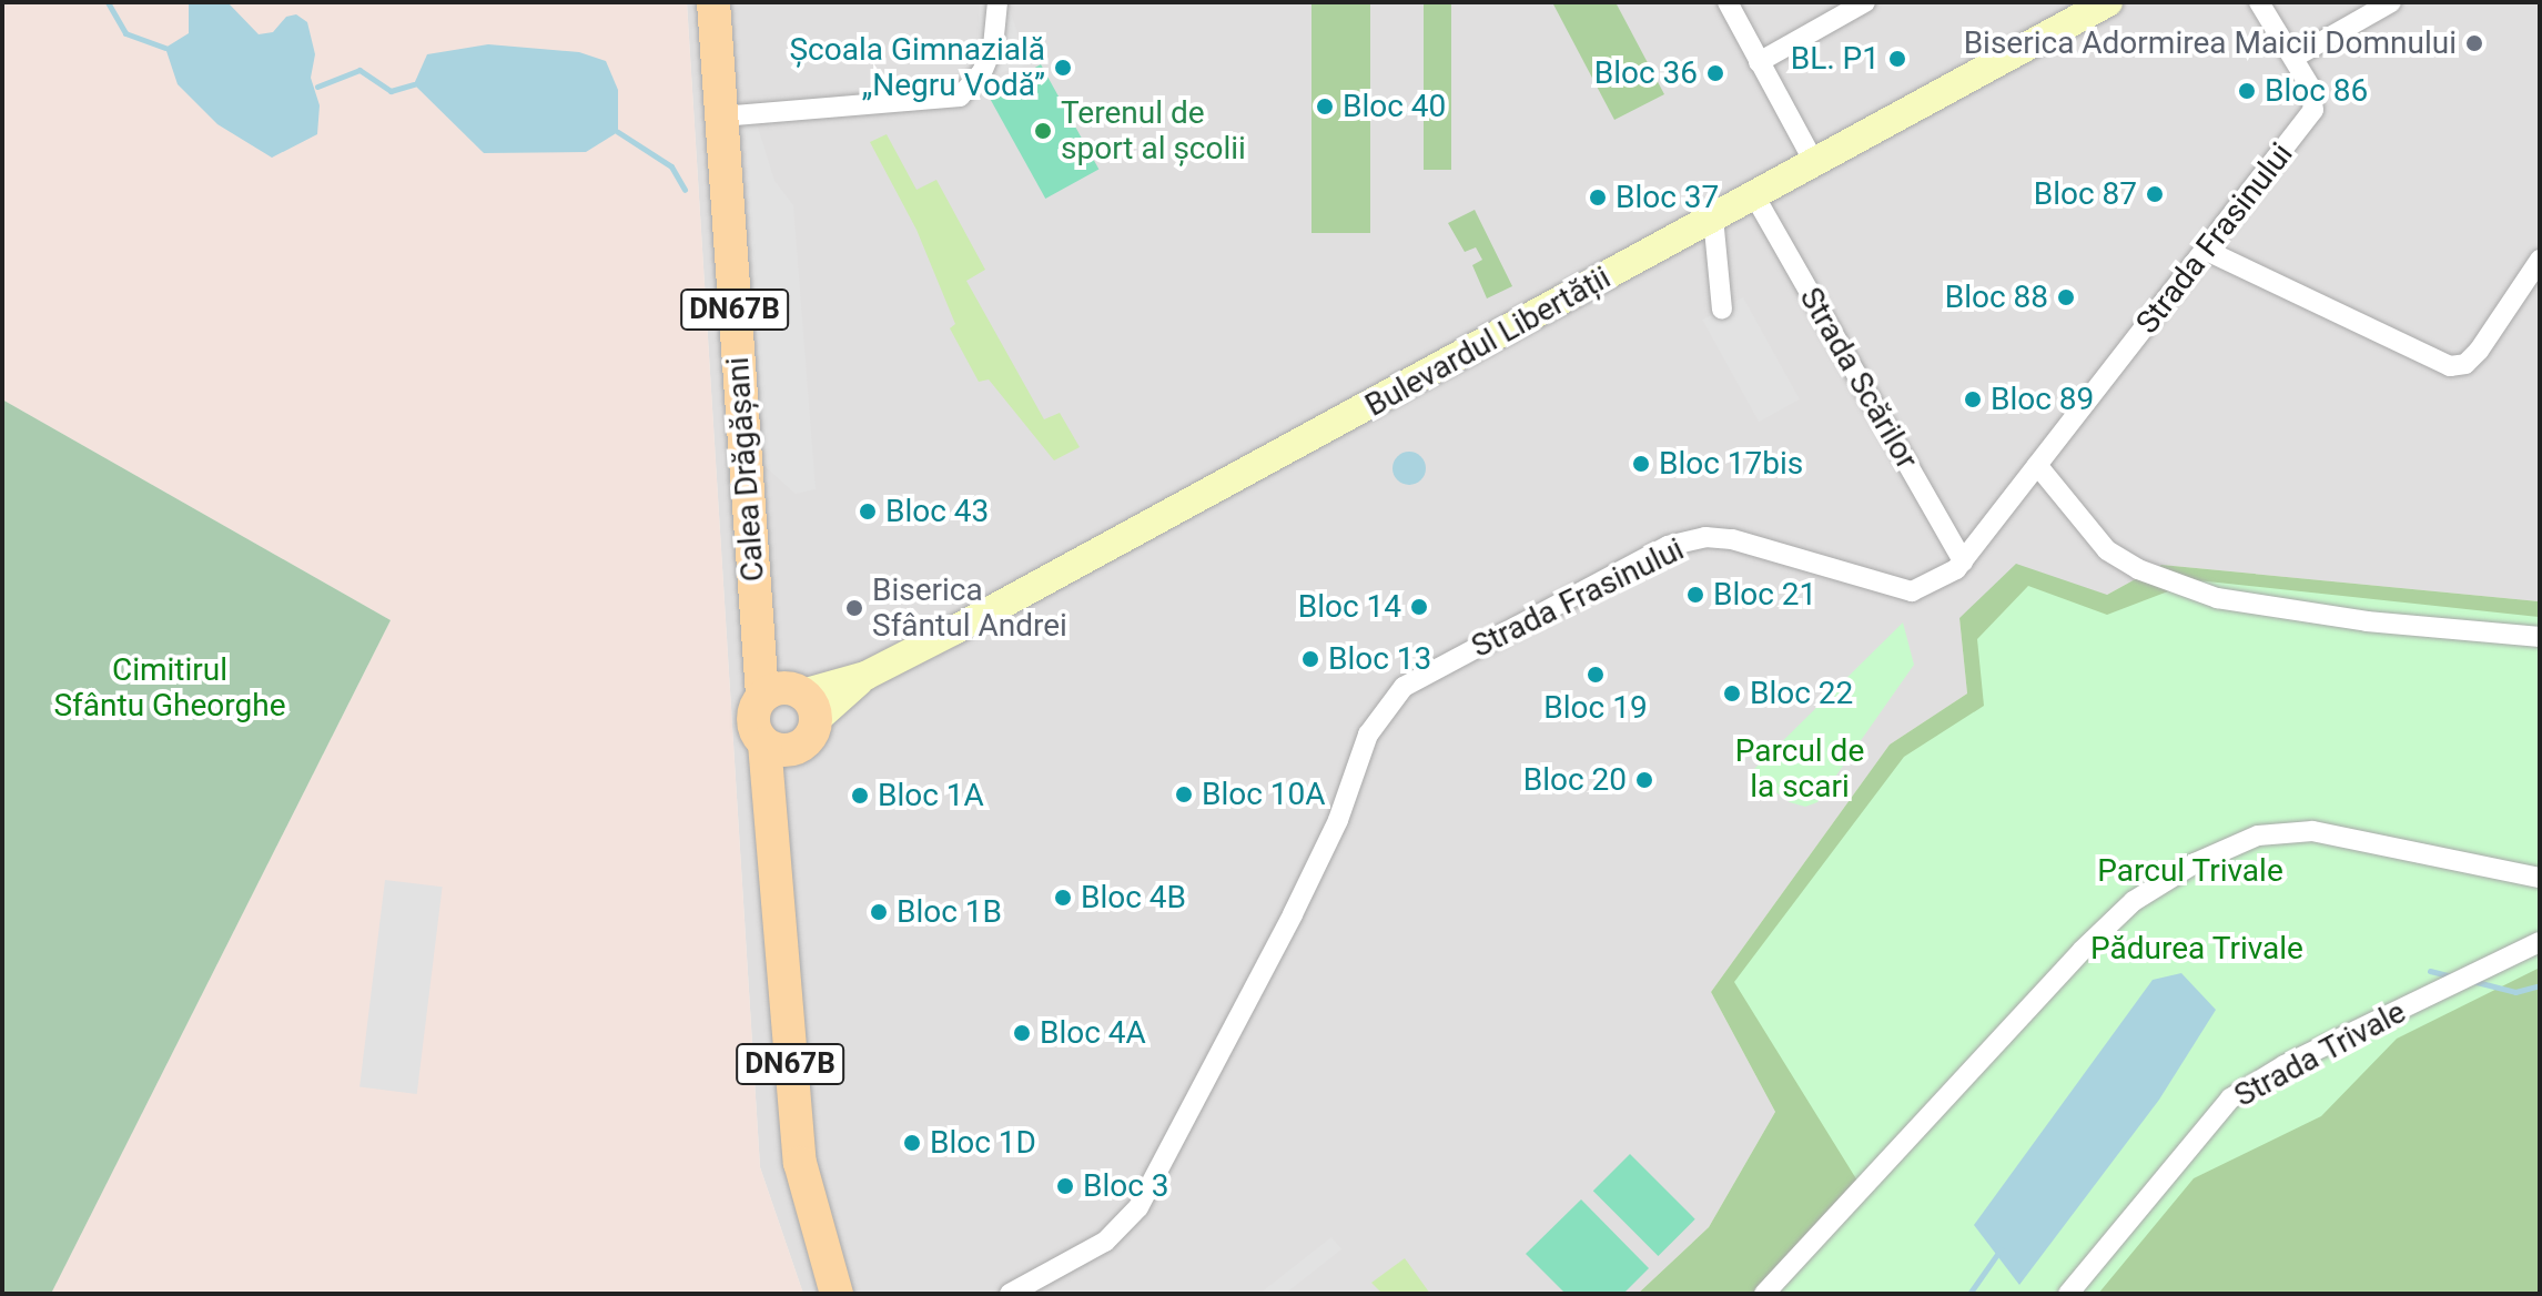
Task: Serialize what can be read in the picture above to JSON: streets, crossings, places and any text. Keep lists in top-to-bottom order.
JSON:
{
  "streets": {
    "main road": ["DN67B", "Bulevardul Libertății", "Calea Drăgășani"],
    "street": ["Strada Frasinului", "Strada Scărilor", "Strada Trivale"]
  },
  "crossings": [
    ["Strada Frasinului", "Strada Scărilor"],
    ["DN67B", "Calea Drăgășani"],
    ["Bulevardul Libertății", "Strada Scărilor"],
    ["Bulevardul Libertății", "Calea Drăgășani"]
  ],
  "parks": [
    "Cimitirul Sfântu Gheorghe",
    "Parcul de la scari",
    "Parcul Trivale",
    "Pădurea Trivale"
  ],
  "places": [
    "Biserica Adormirea Maicii Domnului",
    "BL. P1",
    "Școala Gimnazială „Negru Vodă”",
    "Bloc 36",
    "Bloc 86",
    "Bloc 40",
    "Terenul de sport al școlii",
    "Bloc 87",
    "Bloc 37",
    "Bloc 88",
    "Bloc 89",
    "Bloc 17bis",
    "Bloc 43",
    "Bloc 21",
    "Bloc 14",
    "Biserica Sfântul Andrei",
    "Bloc 13",
    "Bloc 19",
    "Bloc 22",
    "Bloc 20",
    "Bloc 10A",
    "Bloc 1A",
    "Bloc 4B",
    "Bloc 1B",
    "Bloc 4A",
    "Bloc 1D",
    "Bloc 3"
  ]
}
